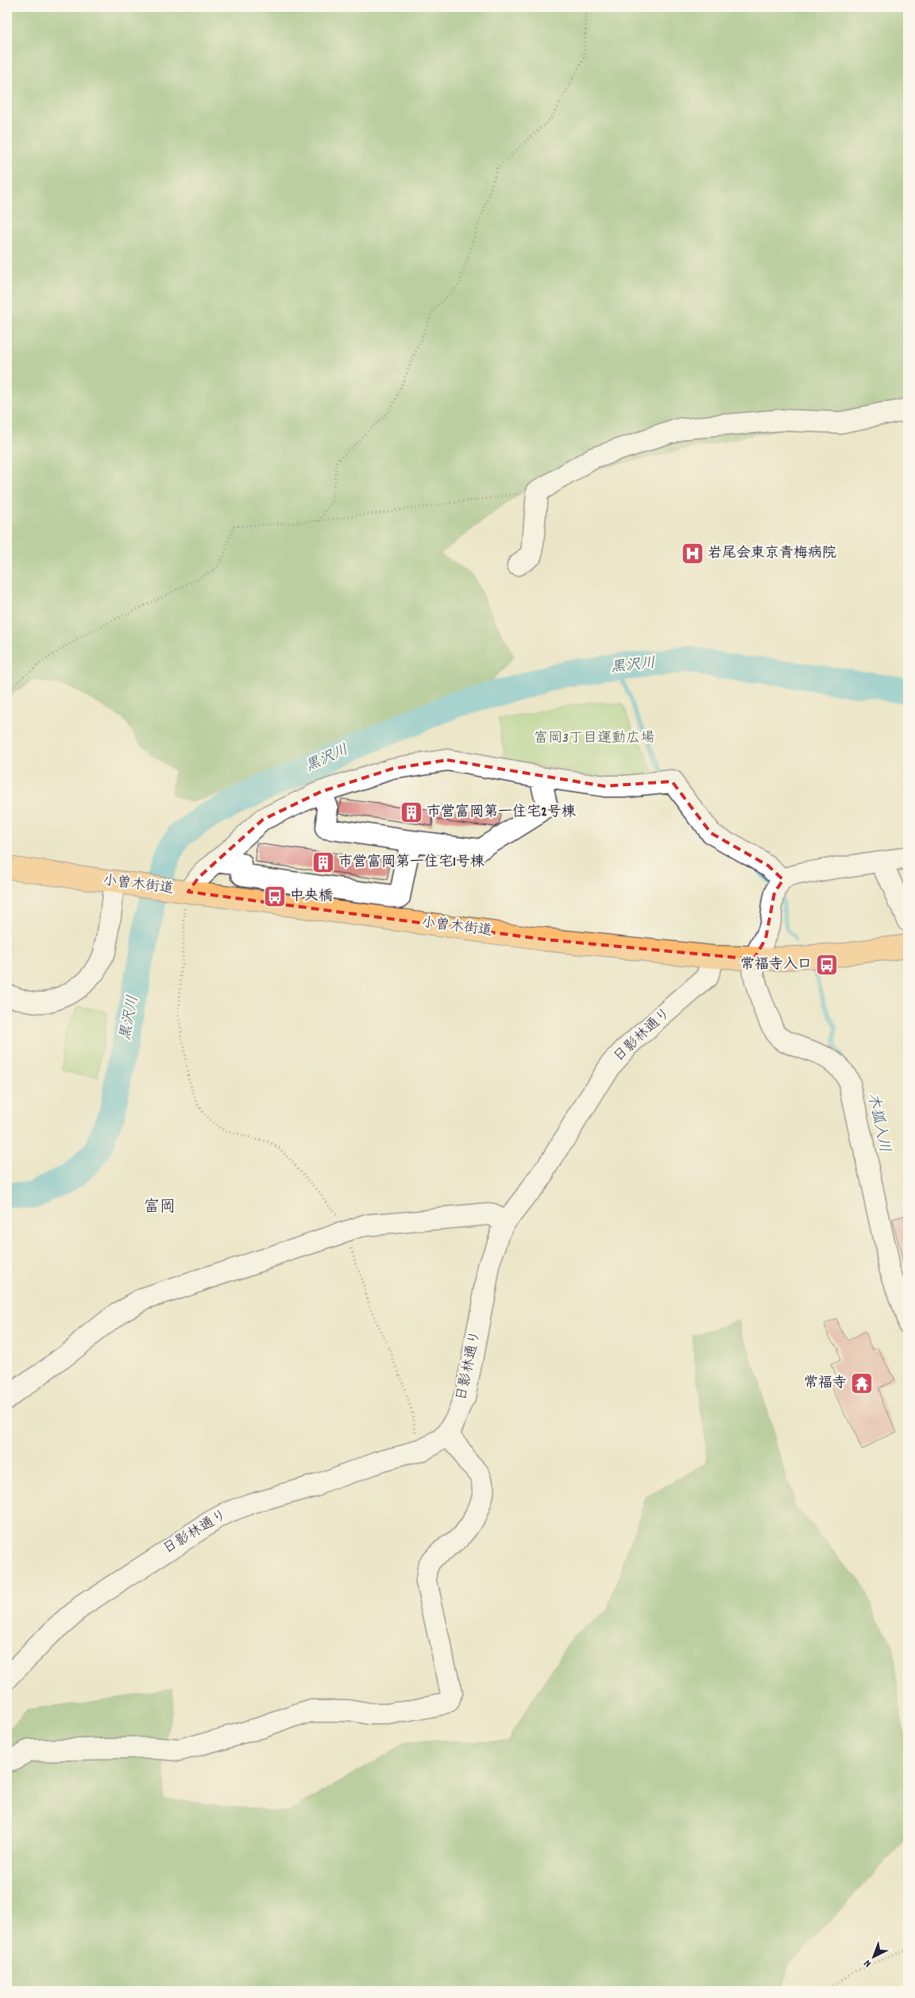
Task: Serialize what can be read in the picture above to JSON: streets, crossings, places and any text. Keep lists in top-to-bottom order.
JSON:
{
  "streets": {
    "main road": ["小曽木街道"],
    "street": ["日影林通り"]
  },
  "crossings": [
    ["小曽木街道", "日影林通り"]
  ],
  "districts": ["富岡"],
  "water": ["黒沢川", "木狐入川"],
  "parks": ["富岡3丁目運動広場"],
  "places": {
    "hospital": ["岩尾会東京青梅病院"],
    "building": ["市営富岡第一住宅2号棟", "市営富岡第一住宅1号棟"],
    "bus stop": ["中央橋", "常福寺入口"],
    "temple": ["常福寺"]
  },
  "north": "bottom left"
}
